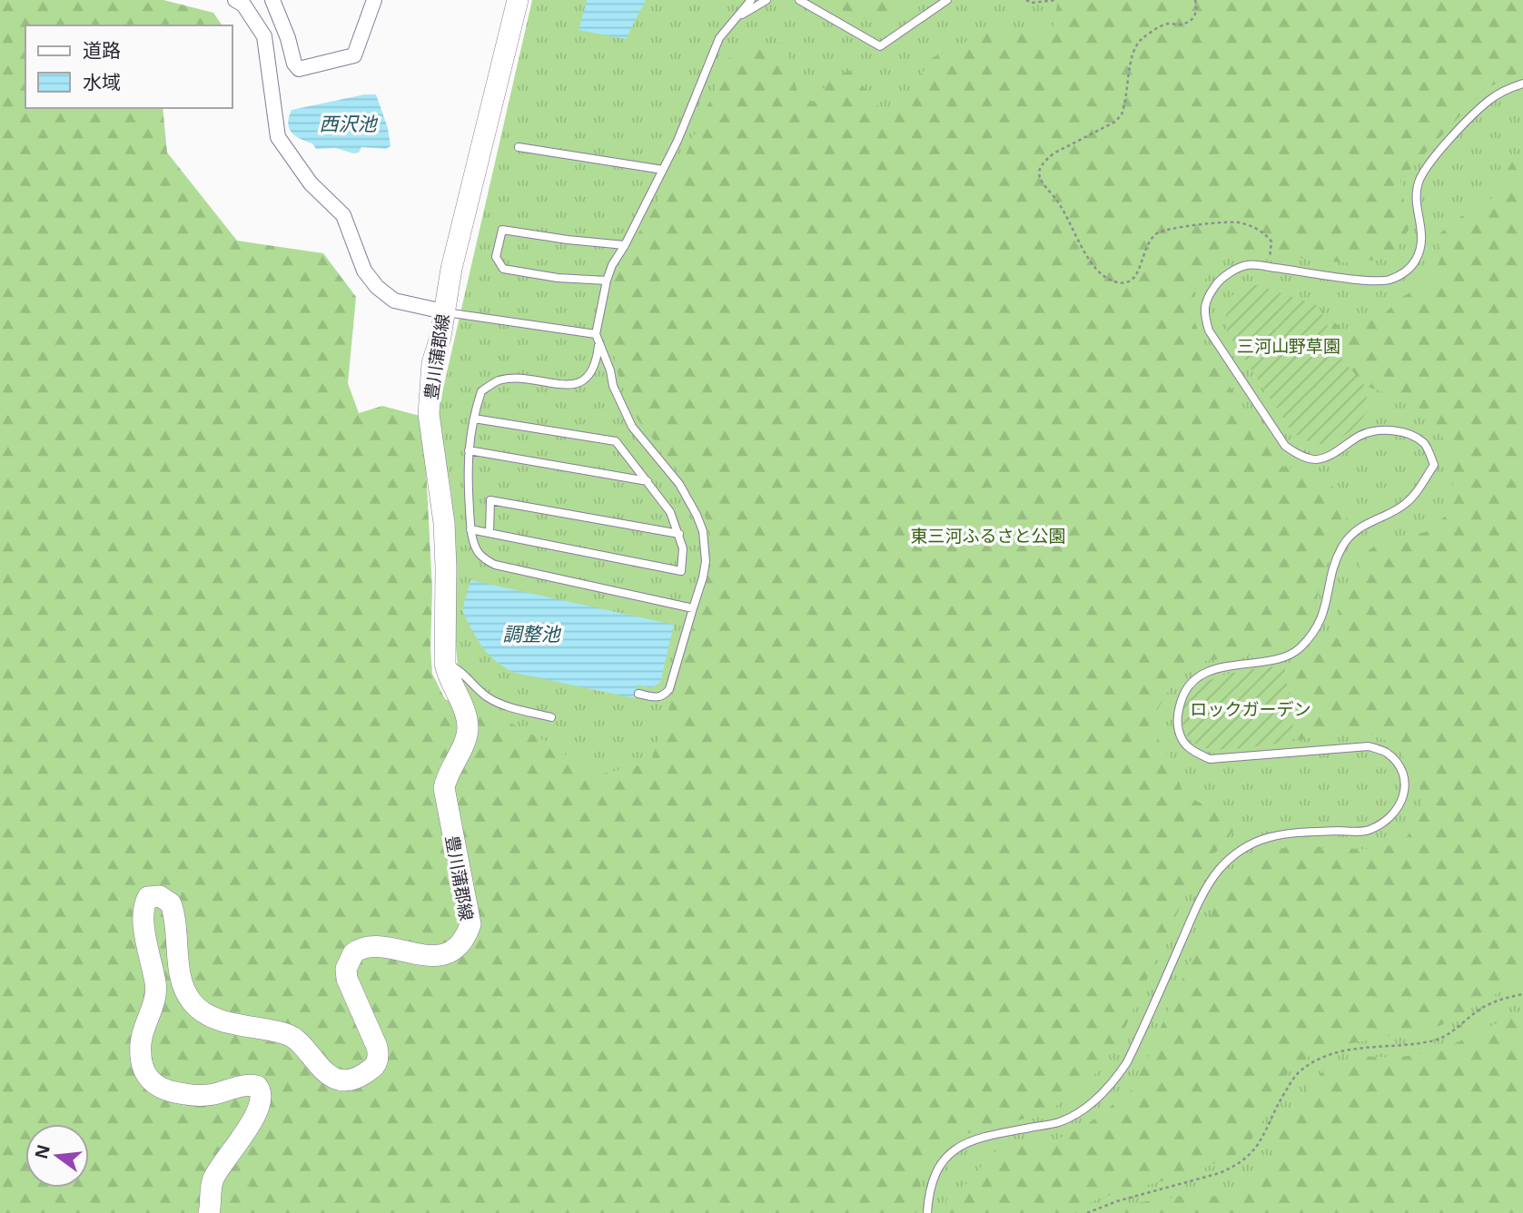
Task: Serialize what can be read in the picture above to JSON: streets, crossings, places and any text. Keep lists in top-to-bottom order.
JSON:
{
  "streets": {
    "main road": ["豊川蒲郡線"]
  },
  "water": ["西沢池", "調整池"],
  "parks": ["三河山野草園", "東三河ふるさと公園", "ロックガーデン"],
  "legend": ["道路", "水域"],
  "north": "left"
}
